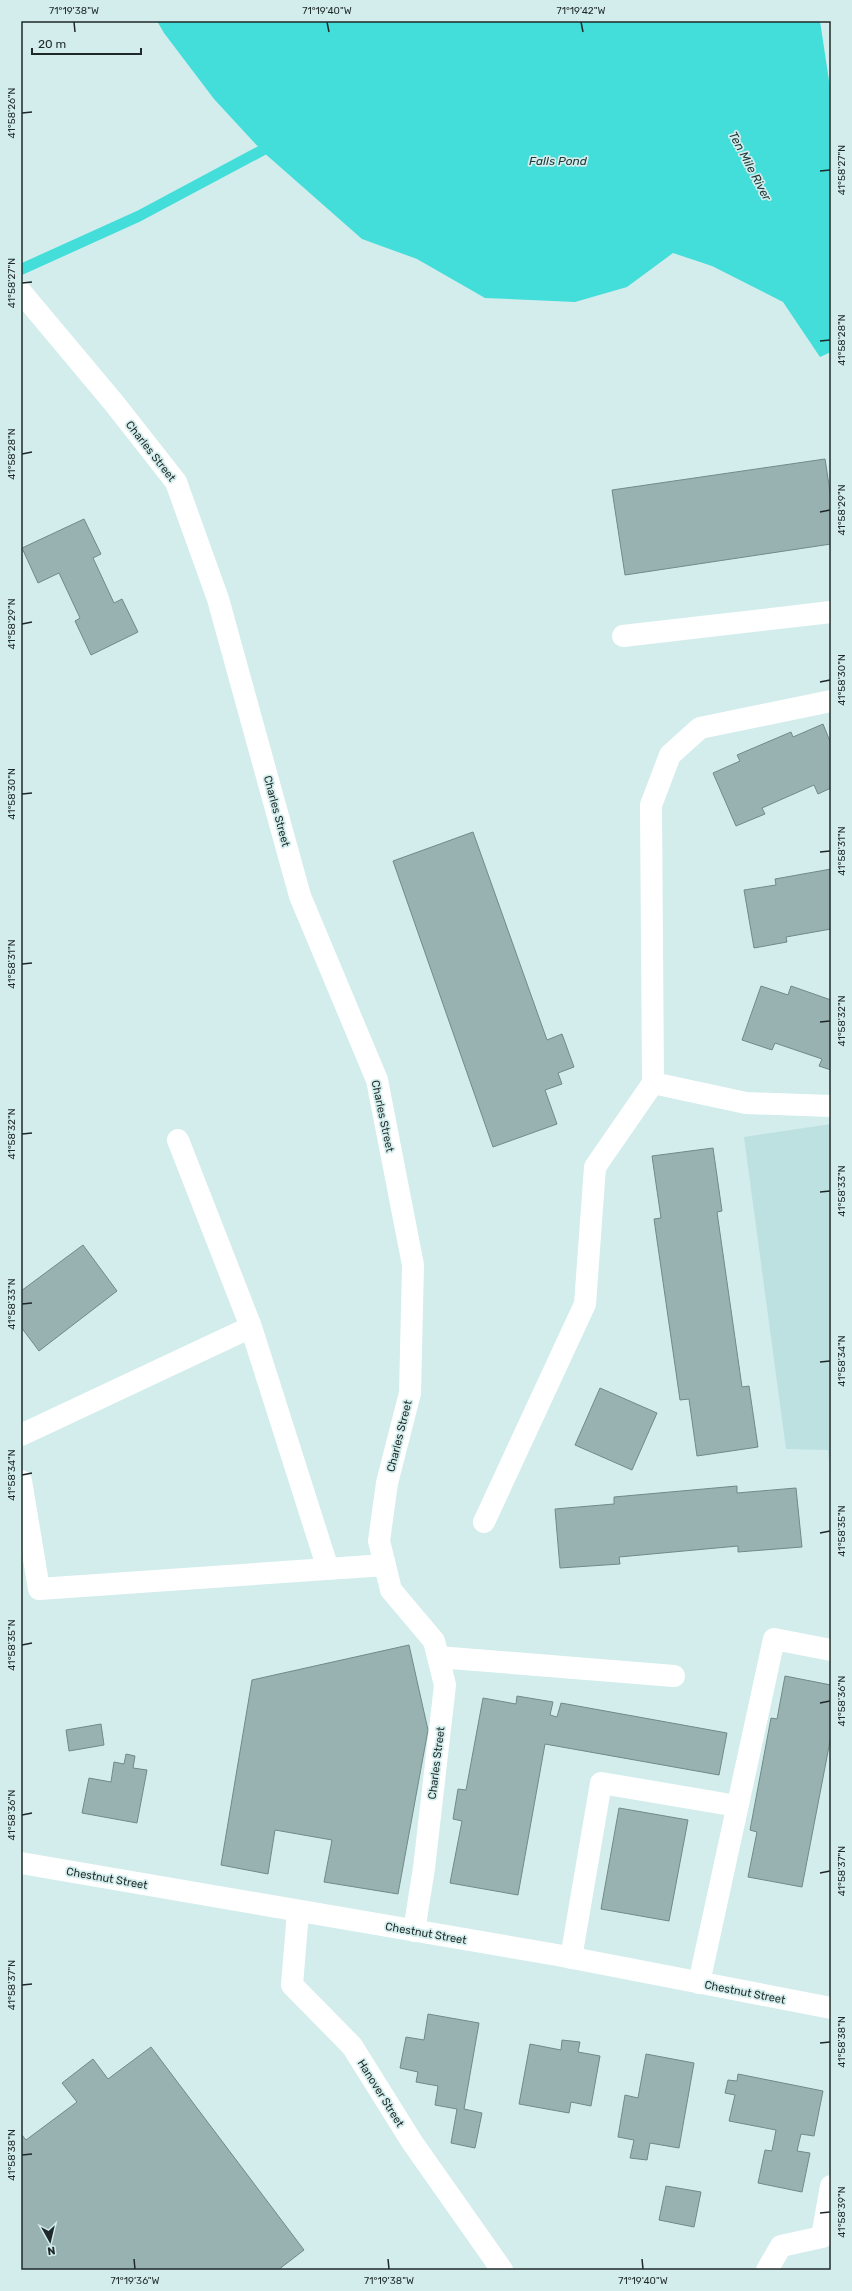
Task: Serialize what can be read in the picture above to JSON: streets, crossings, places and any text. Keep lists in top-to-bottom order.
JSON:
{
  "streets": {
    "street": ["Charles Street", "Chestnut Street", "Hanover Street"]
  },
  "crossings": [
    ["Charles Street", "Chestnut Street"],
    ["Chestnut Street", "Hanover Street"]
  ],
  "water": ["Falls Pond", "Ten Mile River"],
  "scale_bar": "20 m",
  "north": "bottom",
  "coordinates": [
    "71°19'38\"W",
    "71°19'40\"W",
    "71°19'42\"W",
    "41°58'26\"N",
    "41°58'27\"N",
    "41°58'28\"N",
    "41°58'29\"N",
    "41°58'30\"N",
    "41°58'31\"N",
    "41°58'32\"N",
    "41°58'33\"N",
    "41°58'34\"N",
    "41°58'35\"N",
    "41°58'36\"N",
    "41°58'37\"N",
    "41°58'38\"N",
    "41°58'39\"N",
    "71°19'36\"W"
  ]
}
